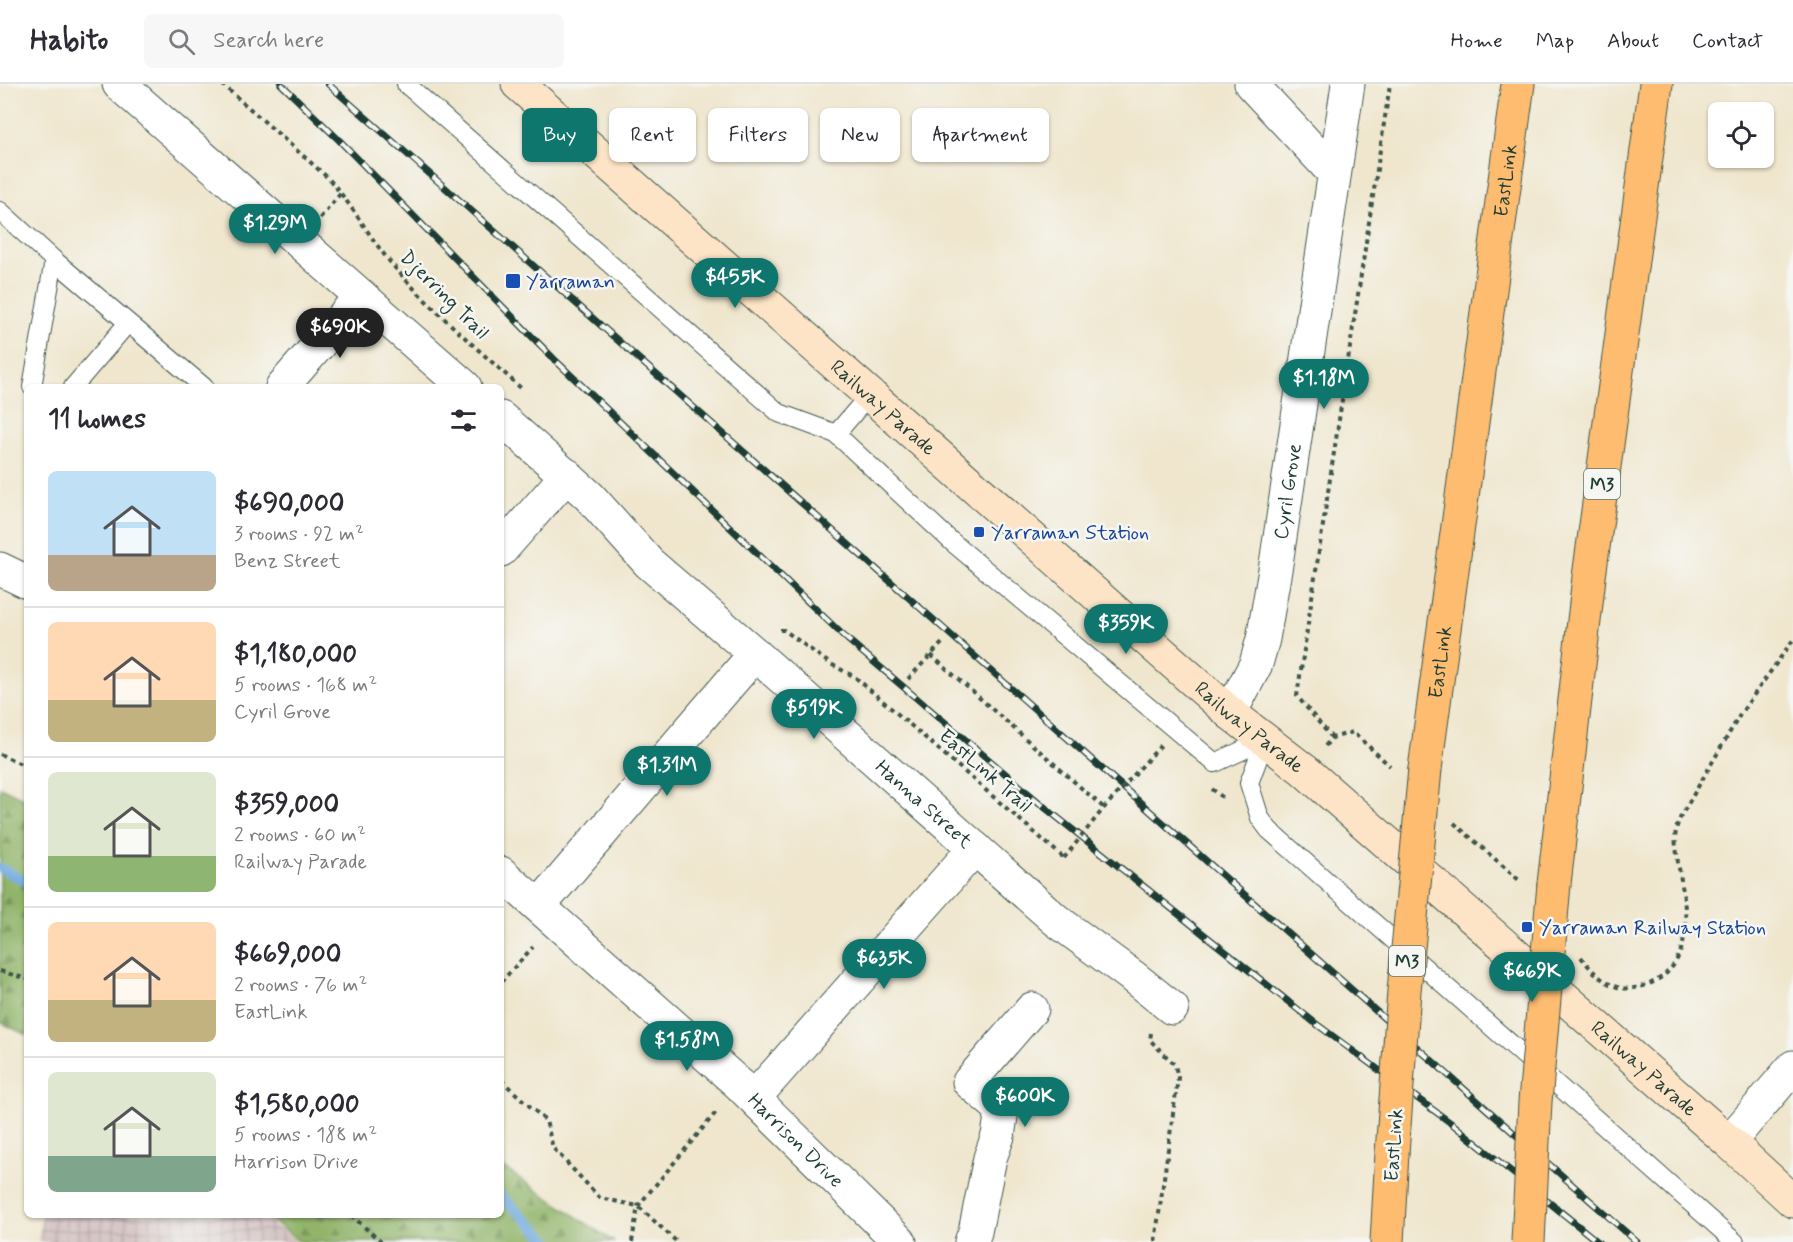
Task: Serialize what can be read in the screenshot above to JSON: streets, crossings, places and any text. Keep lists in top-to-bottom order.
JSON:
{
  "streets": {
    "highway": ["EastLink", "M3"],
    "main road": ["Railway Parade"],
    "street": ["Cyril Grove", "Hanna Street", "Harrison Drive"],
    "path": ["Djerring Trail", "EastLink Trail"]
  },
  "crossings": [
    ["Railway Parade", "Cyril Grove"],
    ["EastLink Trail", "Hanna Street"]
  ],
  "places": {
    "transit": ["Yarraman", "Yarraman Station", "Yarraman Railway Station"]
  },
  "page": {
    "header": "Habito",
    "search": "Search here",
    "nav": [
      "Home",
      "Map",
      "About",
      "Contact"
    ],
    "chip": [
      "Buy",
      "Rent",
      "Filters",
      "New",
      "Apartment"
    ],
    "price": [
      "$1.29M",
      "$455K",
      "$690K",
      "$1.18M",
      "$359K",
      "$519K",
      "$1.31M",
      "$635K",
      "$669K",
      "$1.58M",
      "$600K"
    ],
    "heading": "11 homes",
    "list": [
      {
        "name": "$690,000",
        "note": "3 rooms · 92 m² · Benz Street"
      },
      {
        "name": "$1,180,000",
        "note": "5 rooms · 168 m² · Cyril Grove"
      },
      {
        "name": "$359,000",
        "note": "2 rooms · 60 m² · Railway Parade"
      },
      {
        "name": "$669,000",
        "note": "2 rooms · 76 m² · EastLink"
      },
      {
        "name": "$1,580,000",
        "note": "5 rooms · 188 m² · Harrison Drive"
      }
    ]
  }
}
